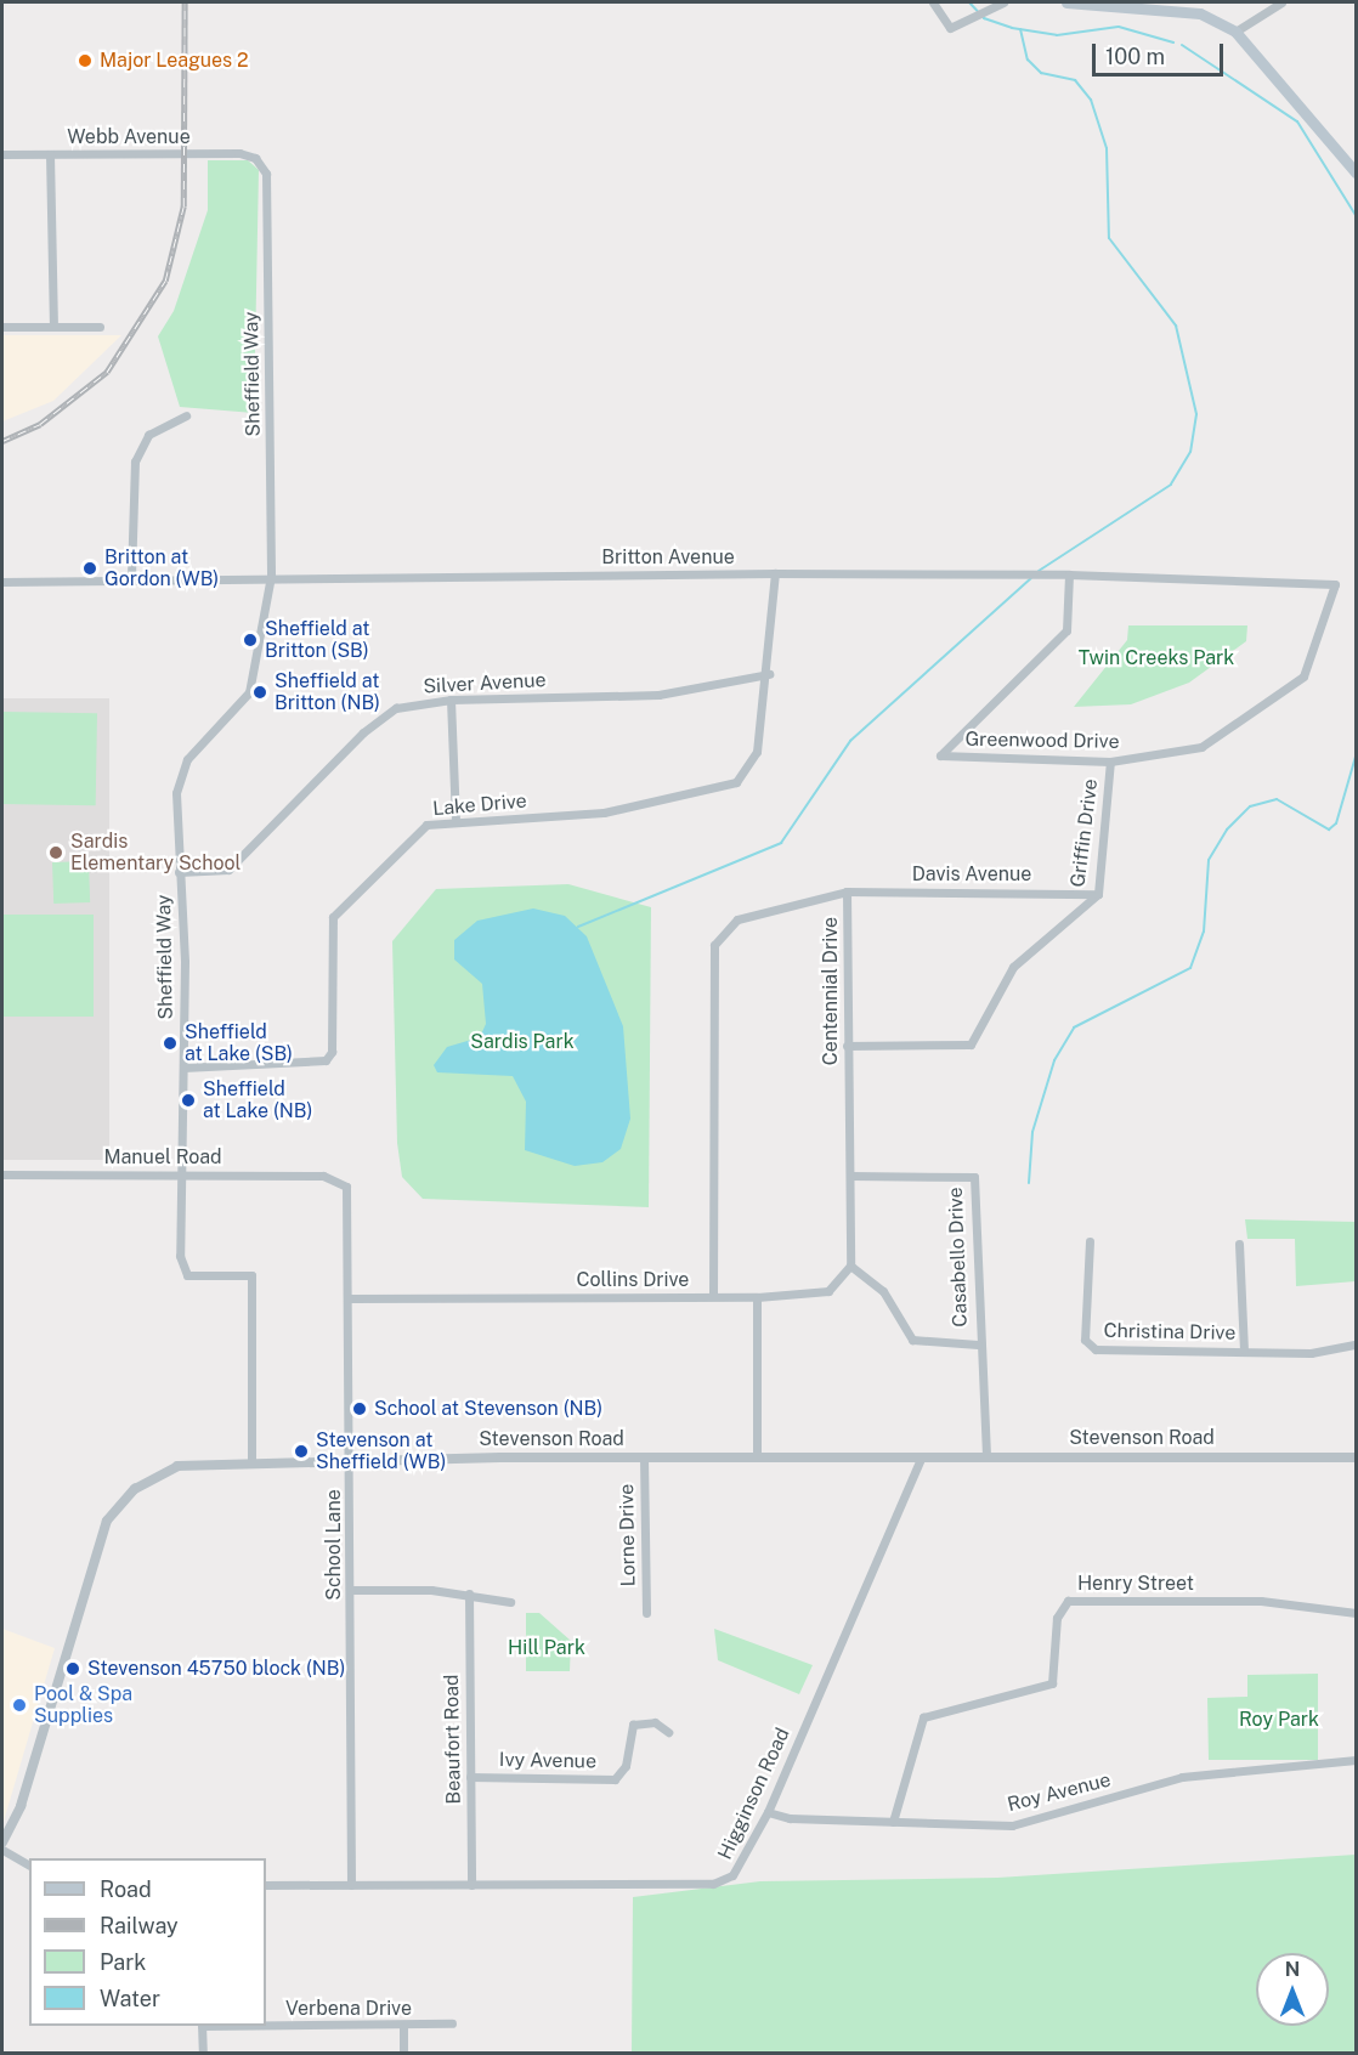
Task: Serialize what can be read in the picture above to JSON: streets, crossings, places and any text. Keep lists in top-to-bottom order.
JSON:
{
  "streets": {
    "street": [
      "Webb Avenue",
      "Sheffield Way",
      "Britton Avenue",
      "Silver Avenue",
      "Greenwood Drive",
      "Lake Drive",
      "Griffin Drive",
      "Davis Avenue",
      "Centennial Drive",
      "Manuel Road",
      "Casabello Drive",
      "Collins Drive",
      "Christina Drive",
      "Stevenson Road",
      "Lorne Drive",
      "School Lane",
      "Henry Street",
      "Beaufort Road",
      "Ivy Avenue",
      "Roy Avenue",
      "Higginson Road",
      "Verbena Drive"
    ]
  },
  "crossings": [
    ["Webb Avenue", "Sheffield Way"],
    ["Sheffield Way", "Britton Avenue"],
    ["Sheffield Way", "Silver Avenue"],
    ["Sheffield Way", "Lake Drive"],
    ["Sheffield Way", "Manuel Road"],
    ["Sheffield Way", "Stevenson Road"],
    ["Britton Avenue", "Greenwood Drive"],
    ["Britton Avenue", "Lake Drive"],
    ["Silver Avenue", "Lake Drive"],
    ["Greenwood Drive", "Griffin Drive"],
    ["Griffin Drive", "Davis Avenue"],
    ["Griffin Drive", "Centennial Drive"],
    ["Davis Avenue", "Centennial Drive"],
    ["Centennial Drive", "Casabello Drive"],
    ["Centennial Drive", "Collins Drive"],
    ["Manuel Road", "School Lane"],
    ["Casabello Drive", "Stevenson Road"],
    ["Collins Drive", "School Lane"],
    ["Stevenson Road", "Lorne Drive"],
    ["Stevenson Road", "School Lane"],
    ["Stevenson Road", "Higginson Road"],
    ["School Lane", "Higginson Road"],
    ["Henry Street", "Roy Avenue"],
    ["Beaufort Road", "Ivy Avenue"],
    ["Beaufort Road", "Higginson Road"],
    ["Roy Avenue", "Higginson Road"]
  ],
  "parks": [
    "Twin Creeks Park",
    "Sardis Park",
    "Hill Park",
    "Roy Park"
  ],
  "places": [
    "Major Leagues 2",
    "Britton at Gordon (WB)",
    "Sheffield at Britton (SB)",
    "Sheffield at Britton (NB)",
    "Sardis Elementary School",
    "Sheffield at Lake (SB)",
    "Sheffield at Lake (NB)",
    "School at Stevenson (NB)",
    "Stevenson at Sheffield (WB)",
    "Stevenson 45750 block (NB)",
    "Pool & Spa Supplies"
  ],
  "legend": [
    "Road",
    "Railway",
    "Park",
    "Water"
  ],
  "scale_bar": "100 m",
  "north": "top"
}
